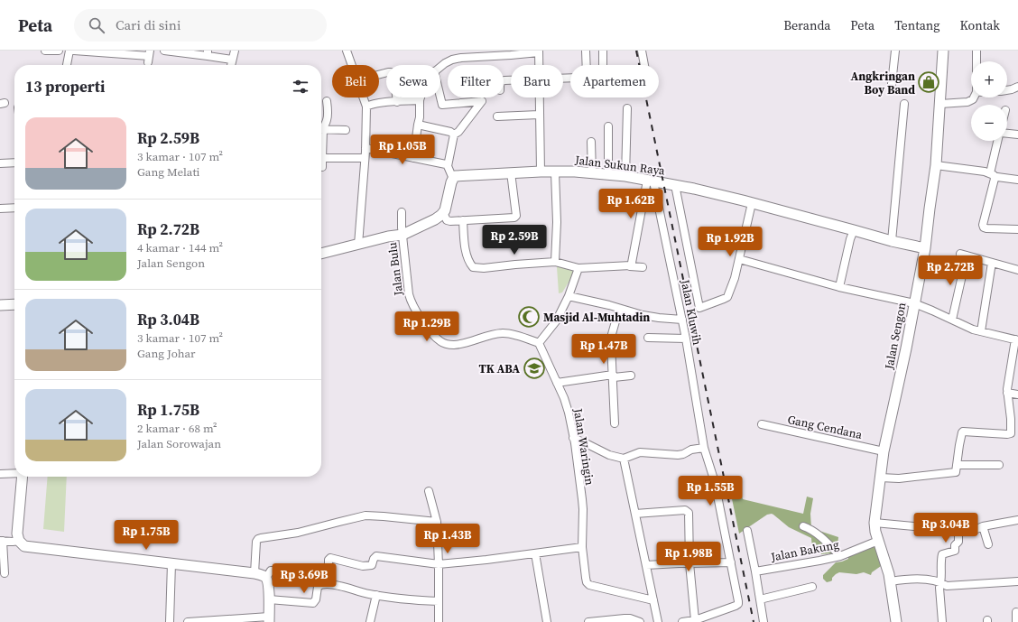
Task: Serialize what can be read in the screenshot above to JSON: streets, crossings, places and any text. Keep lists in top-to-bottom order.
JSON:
{
  "streets": {
    "street": [
      "Jalan Sukun Raya",
      "Jalan Bulu",
      "Jalan Kluwih",
      "Jalan Sengon",
      "Gang Cendana",
      "Jalan Waringin",
      "Jalan Bakung"
    ]
  },
  "crossings": [
    ["Jalan Sukun Raya", "Jalan Kluwih"],
    ["Jalan Sukun Raya", "Jalan Sengon"],
    ["Jalan Bulu", "Jalan Waringin"],
    ["Jalan Sengon", "Gang Cendana"],
    ["Jalan Sengon", "Jalan Bakung"]
  ],
  "places": {
    "shop": ["Angkringan Boy Band"],
    "mosque": ["Masjid Al-Muhtadin"],
    "school or university": ["TK ABA"]
  },
  "page": {
    "header": "Peta",
    "search": "Cari di sini",
    "nav": [
      "Beranda",
      "Peta",
      "Tentang",
      "Kontak"
    ],
    "map_buttons": ["+", "−"],
    "chip": [
      "Beli",
      "Sewa",
      "Filter",
      "Baru",
      "Apartemen"
    ],
    "heading": "13 properti",
    "list": [
      {
        "name": "Rp 2.59B",
        "note": "3 kamar · 107 m² · Gang Melati"
      },
      {
        "name": "Rp 2.72B",
        "note": "4 kamar · 144 m² · Jalan Sengon"
      },
      {
        "name": "Rp 3.04B",
        "note": "3 kamar · 107 m² · Gang Johar"
      },
      {
        "name": "Rp 1.75B",
        "note": "2 kamar · 68 m² · Jalan Sorowajan"
      }
    ],
    "price": [
      "Rp 1.05B",
      "Rp 1.62B",
      "Rp 2.59B",
      "Rp 1.92B",
      "Rp 2.72B",
      "Rp 1.29B",
      "Rp 1.47B",
      "Rp 1.55B",
      "Rp 3.04B",
      "Rp 1.75B",
      "Rp 1.43B",
      "Rp 1.98B",
      "Rp 3.69B"
    ]
  }
}
